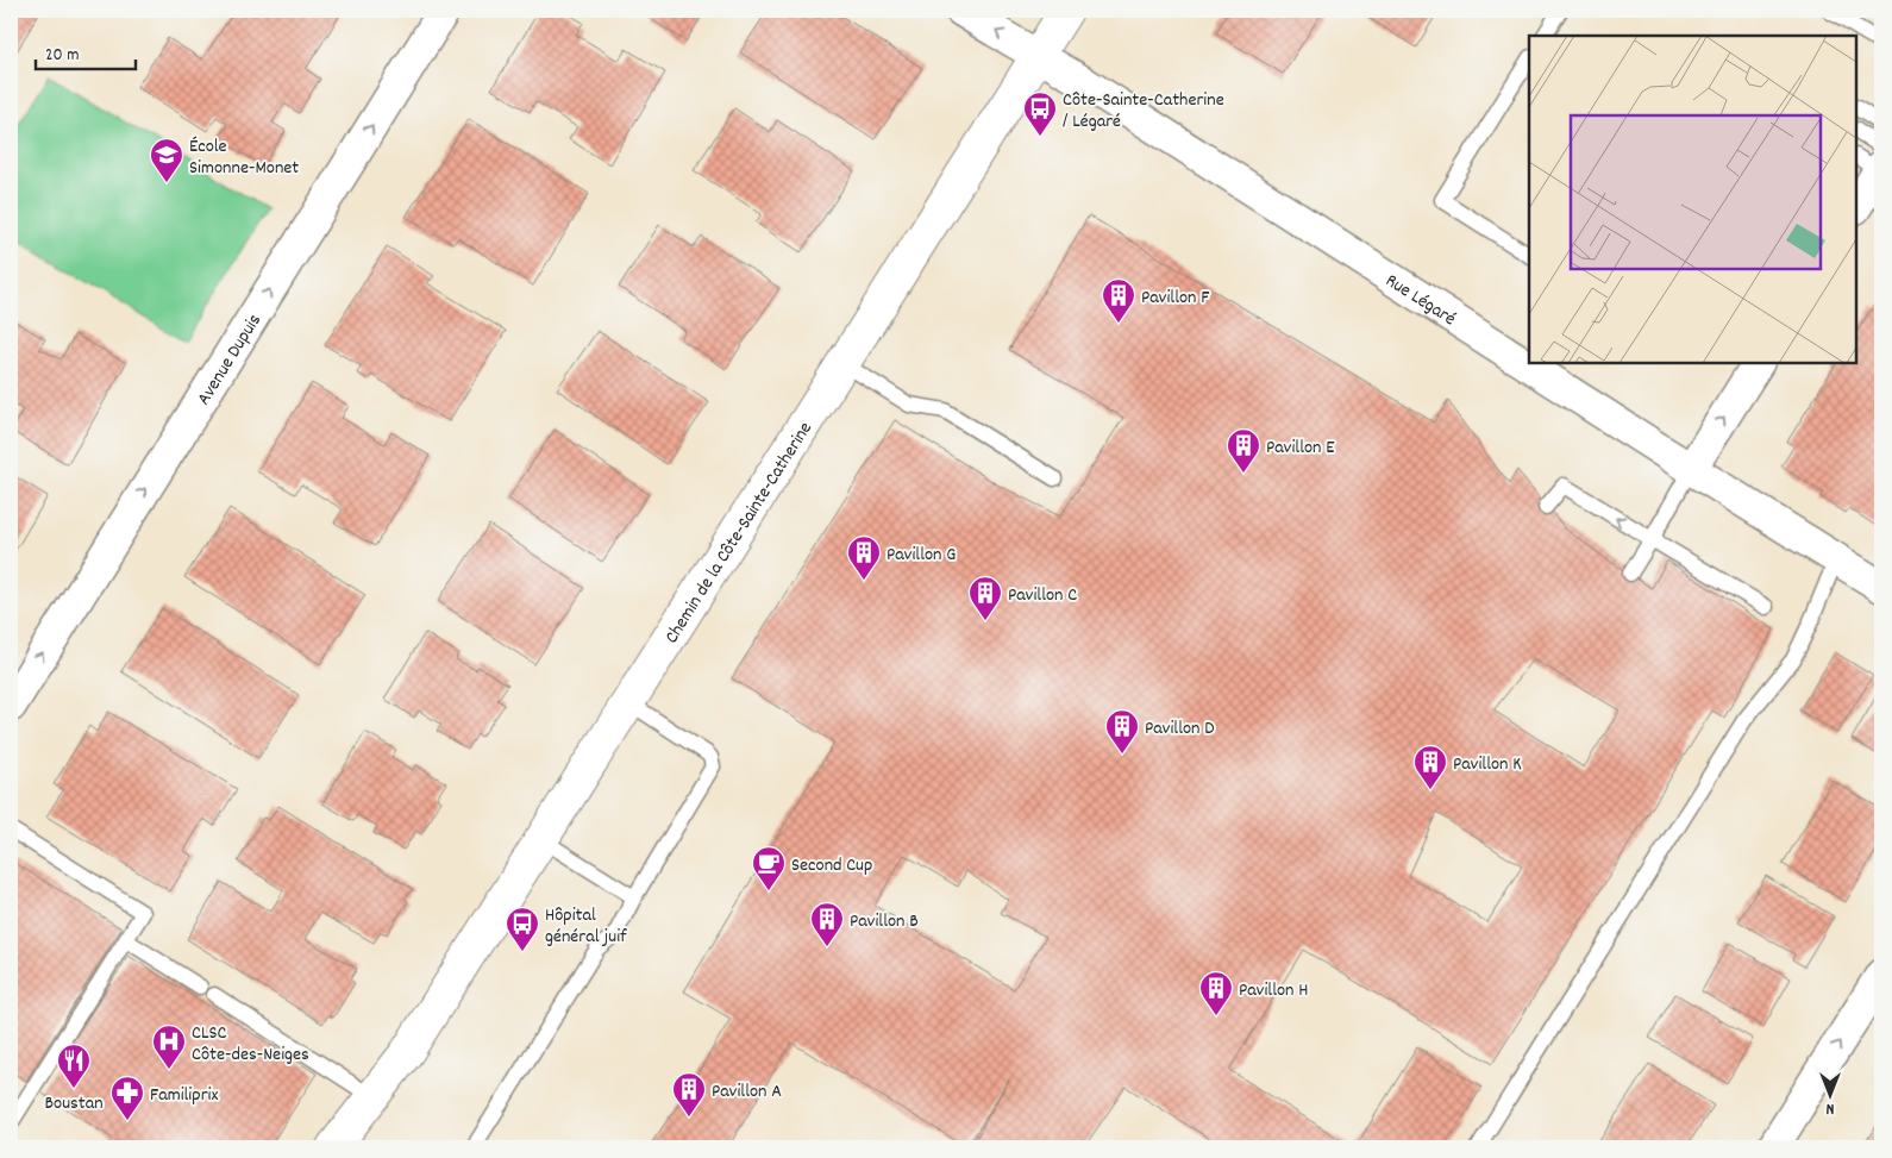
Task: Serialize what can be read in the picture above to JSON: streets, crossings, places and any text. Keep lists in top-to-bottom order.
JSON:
{
  "streets": {
    "main road": ["Chemin de la Côte-Sainte-Catherine"],
    "street": ["Rue Légaré", "Avenue Dupuis"]
  },
  "crossings": [
    ["Rue Légaré", "Chemin de la Côte-Sainte-Catherine"]
  ],
  "one_way": ["Avenue Dupuis"],
  "places": {
    "bus stop": ["Côte-Sainte-Catherine / Légaré", "Hôpital général juif"],
    "school or university": ["École Simonne-Monet"],
    "building": [
      "Pavillon F",
      "Pavillon E",
      "Pavillon G",
      "Pavillon C",
      "Pavillon D",
      "Pavillon K",
      "Pavillon B",
      "Pavillon H",
      "Pavillon A"
    ],
    "cafe": ["Second Cup"],
    "hospital": ["CLSC Côte-des-Neiges"],
    "restaurant": ["Boustan"],
    "pharmacy": ["Familiprix"]
  },
  "scale_bar": "20 m",
  "north": "bottom"
}
